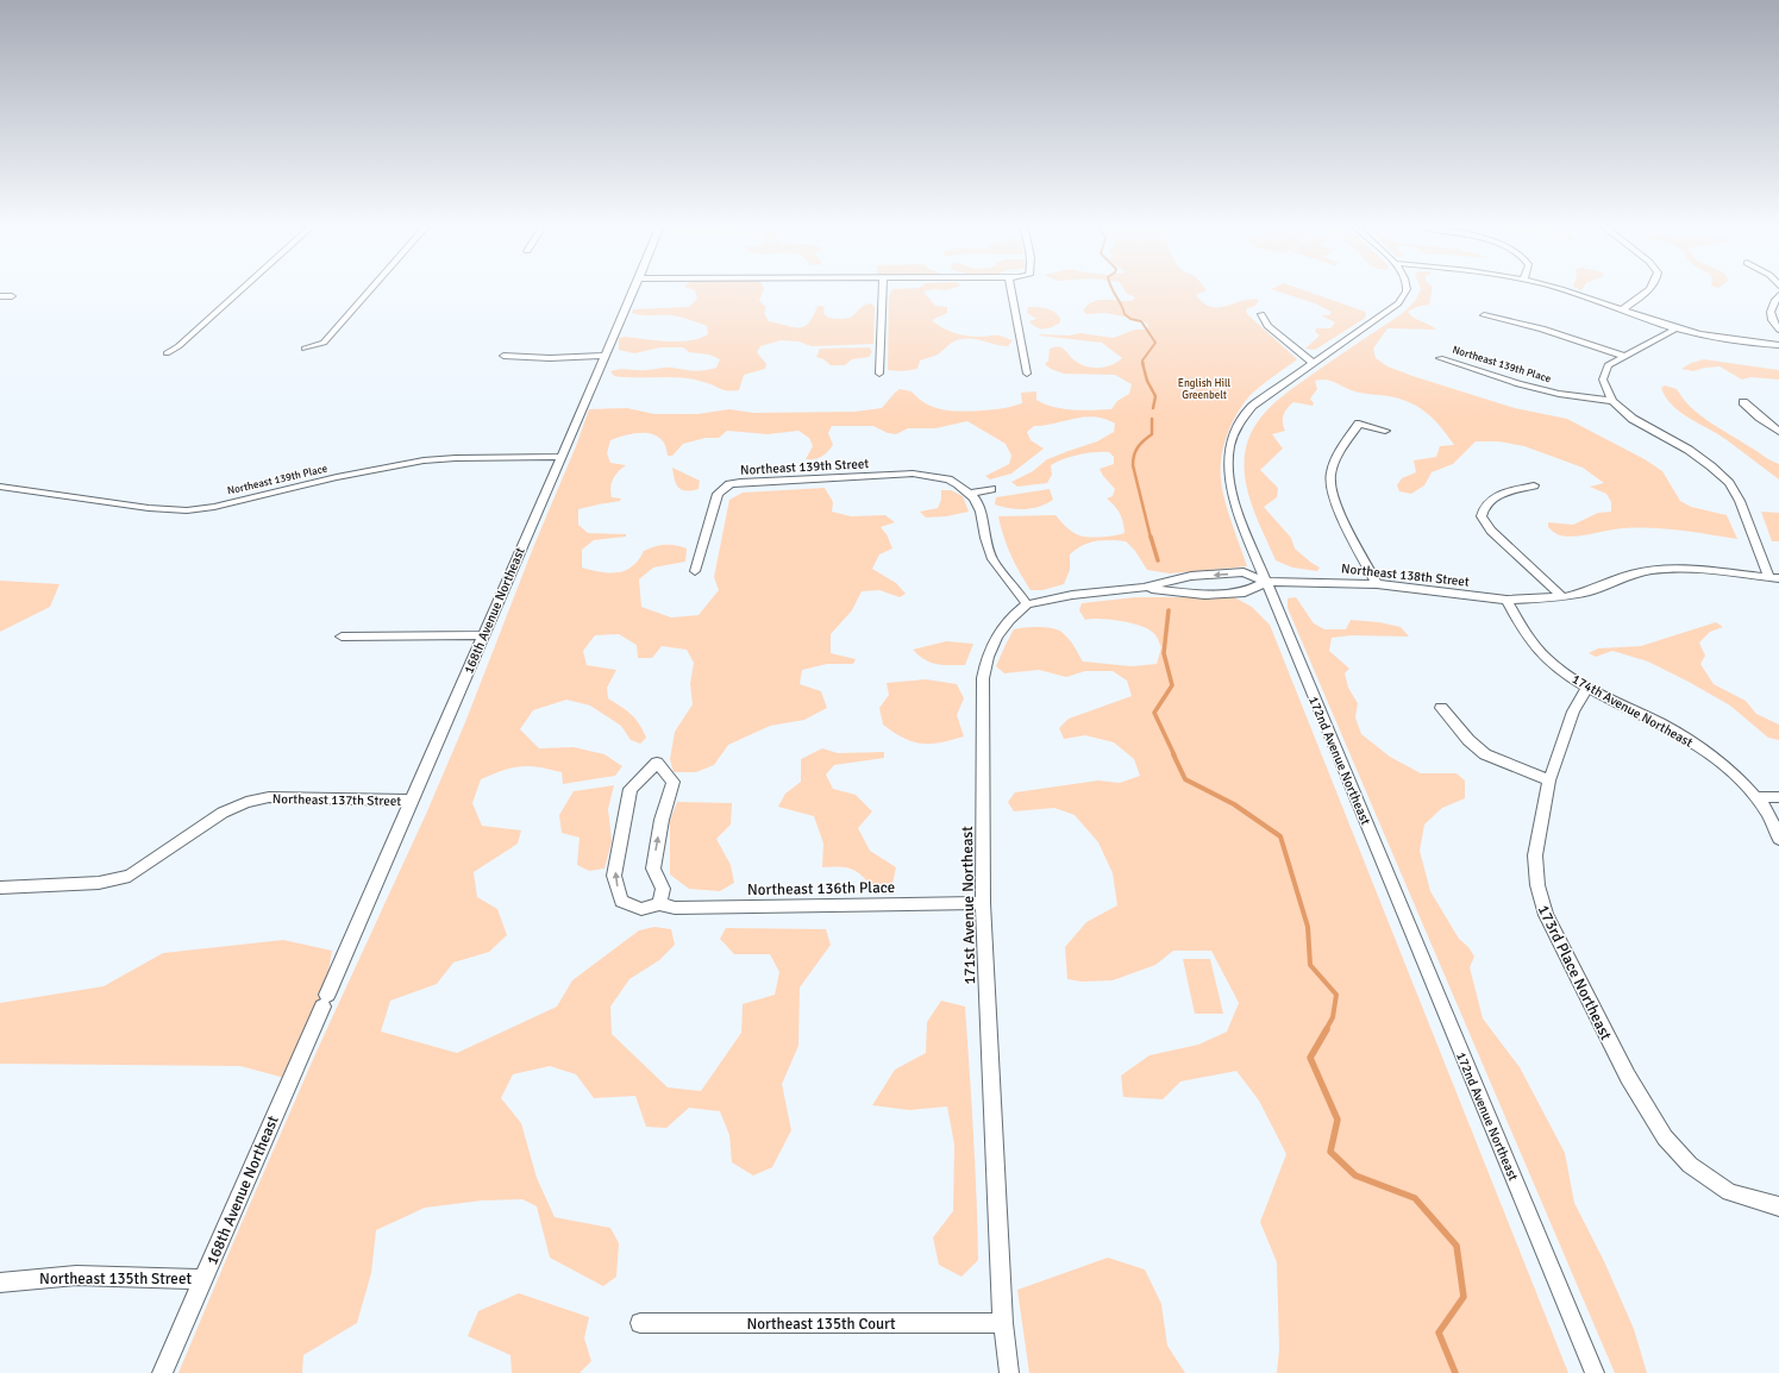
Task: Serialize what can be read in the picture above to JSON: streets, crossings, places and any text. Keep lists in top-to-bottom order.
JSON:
{
  "streets": {
    "street": [
      "Northeast 139th Place",
      "Northeast 139th Street",
      "Northeast 138th Street",
      "168th Avenue Northeast",
      "174th Avenue Northeast",
      "172nd Avenue Northeast",
      "Northeast 137th Street",
      "Northeast 136th Place",
      "171st Avenue Northeast",
      "173rd Place Northeast",
      "Northeast 135th Street",
      "Northeast 135th Court"
    ]
  },
  "crossings": [
    ["Northeast 139th Place", "168th Avenue Northeast"],
    ["Northeast 138th Street", "174th Avenue Northeast"],
    ["Northeast 138th Street", "172nd Avenue Northeast"],
    ["Northeast 138th Street", "171st Avenue Northeast"],
    ["168th Avenue Northeast", "Northeast 137th Street"],
    ["168th Avenue Northeast", "Northeast 135th Street"],
    ["174th Avenue Northeast", "173rd Place Northeast"],
    ["Northeast 136th Place", "171st Avenue Northeast"],
    ["171st Avenue Northeast", "Northeast 135th Court"]
  ],
  "parks": ["English Hill Greenbelt"]
}
